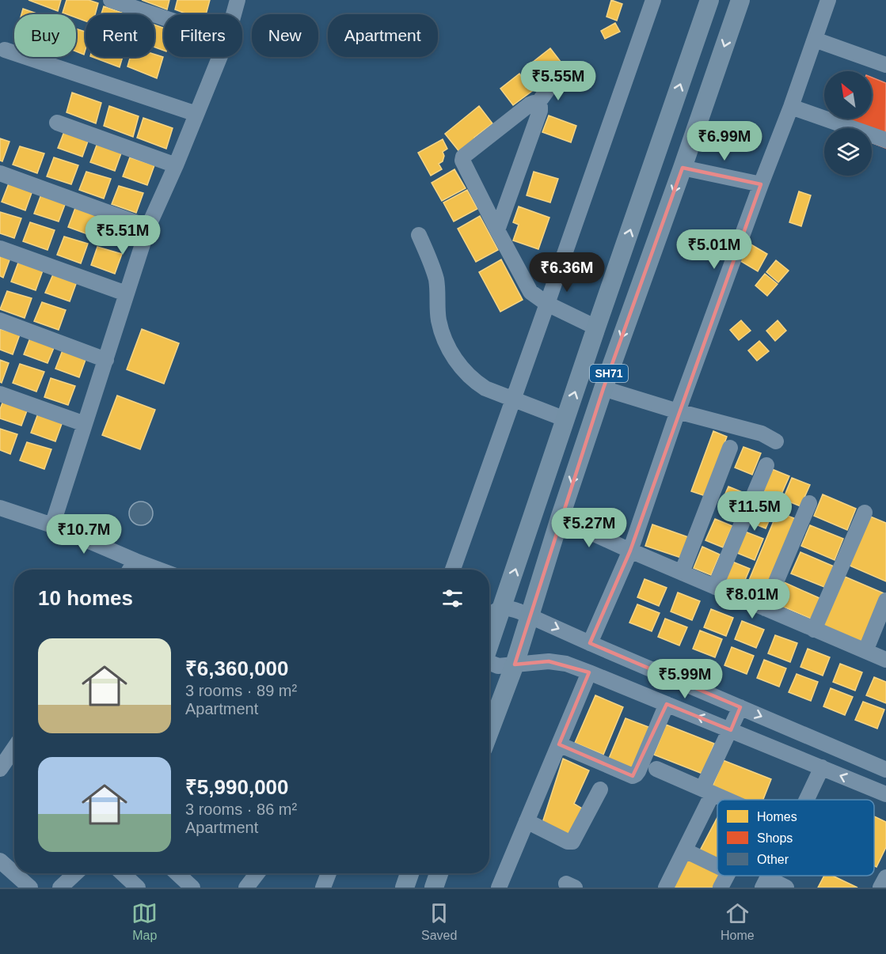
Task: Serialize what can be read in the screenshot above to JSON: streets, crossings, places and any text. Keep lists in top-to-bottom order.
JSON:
{
  "streets": {
    "main road": ["SH71"]
  },
  "legend": ["Homes", "Shops", "Other"],
  "north": "top left",
  "page": {
    "chip": [
      "Buy",
      "Rent",
      "Filters",
      "New",
      "Apartment"
    ],
    "price": [
      "₹5.55M",
      "₹6.99M",
      "₹5.51M",
      "₹5.01M",
      "₹6.36M",
      "₹11.5M",
      "₹5.27M",
      "₹10.7M",
      "₹8.01M",
      "₹5.99M"
    ],
    "heading": "10 homes",
    "list": [
      {
        "name": "₹6,360,000",
        "note": "3 rooms · 89 m² · Apartment"
      },
      {
        "name": "₹5,990,000",
        "note": "3 rooms · 86 m² · Apartment"
      }
    ],
    "tabs": ["Map", "Saved", "Home"]
  }
}
